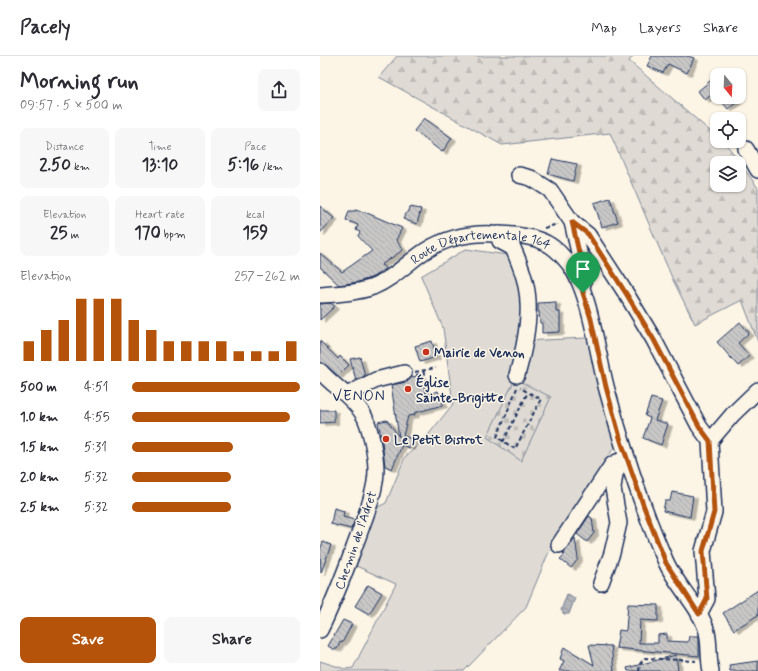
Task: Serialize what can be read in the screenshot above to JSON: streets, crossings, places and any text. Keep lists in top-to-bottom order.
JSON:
{
  "streets": {
    "street": ["Route Départementale 164", "Chemin de l'Adret"]
  },
  "districts": ["VENON"],
  "places": ["Mairie de Venon", "Église Sainte-Brigitte", "Le Petit Bistrot"],
  "north": "bottom",
  "page": {
    "header": "Pacely",
    "nav": ["Map", "Layers", "Share"],
    "heading": ["Morning run", "09:57 · 5 × 500 m"],
    "stats": [
      ["Distance", "2.50 km"],
      ["Time", "13:10"],
      ["Pace", "5:16 /km"],
      ["Elevation", "25 m"],
      ["Heart rate", "170 bpm"],
      ["kcal", "159"]
    ],
    "chart": ["Elevation", "257–262 m"],
    "list": [
      {
        "name": "500 m",
        "note": "4:51"
      },
      {
        "name": "1.0 km",
        "note": "4:55"
      },
      {
        "name": "1.5 km",
        "note": "5:31"
      },
      {
        "name": "2.0 km",
        "note": "5:32"
      },
      {
        "name": "2.5 km",
        "note": "5:32"
      }
    ],
    "buttons": ["Save", "Share"]
  }
}
